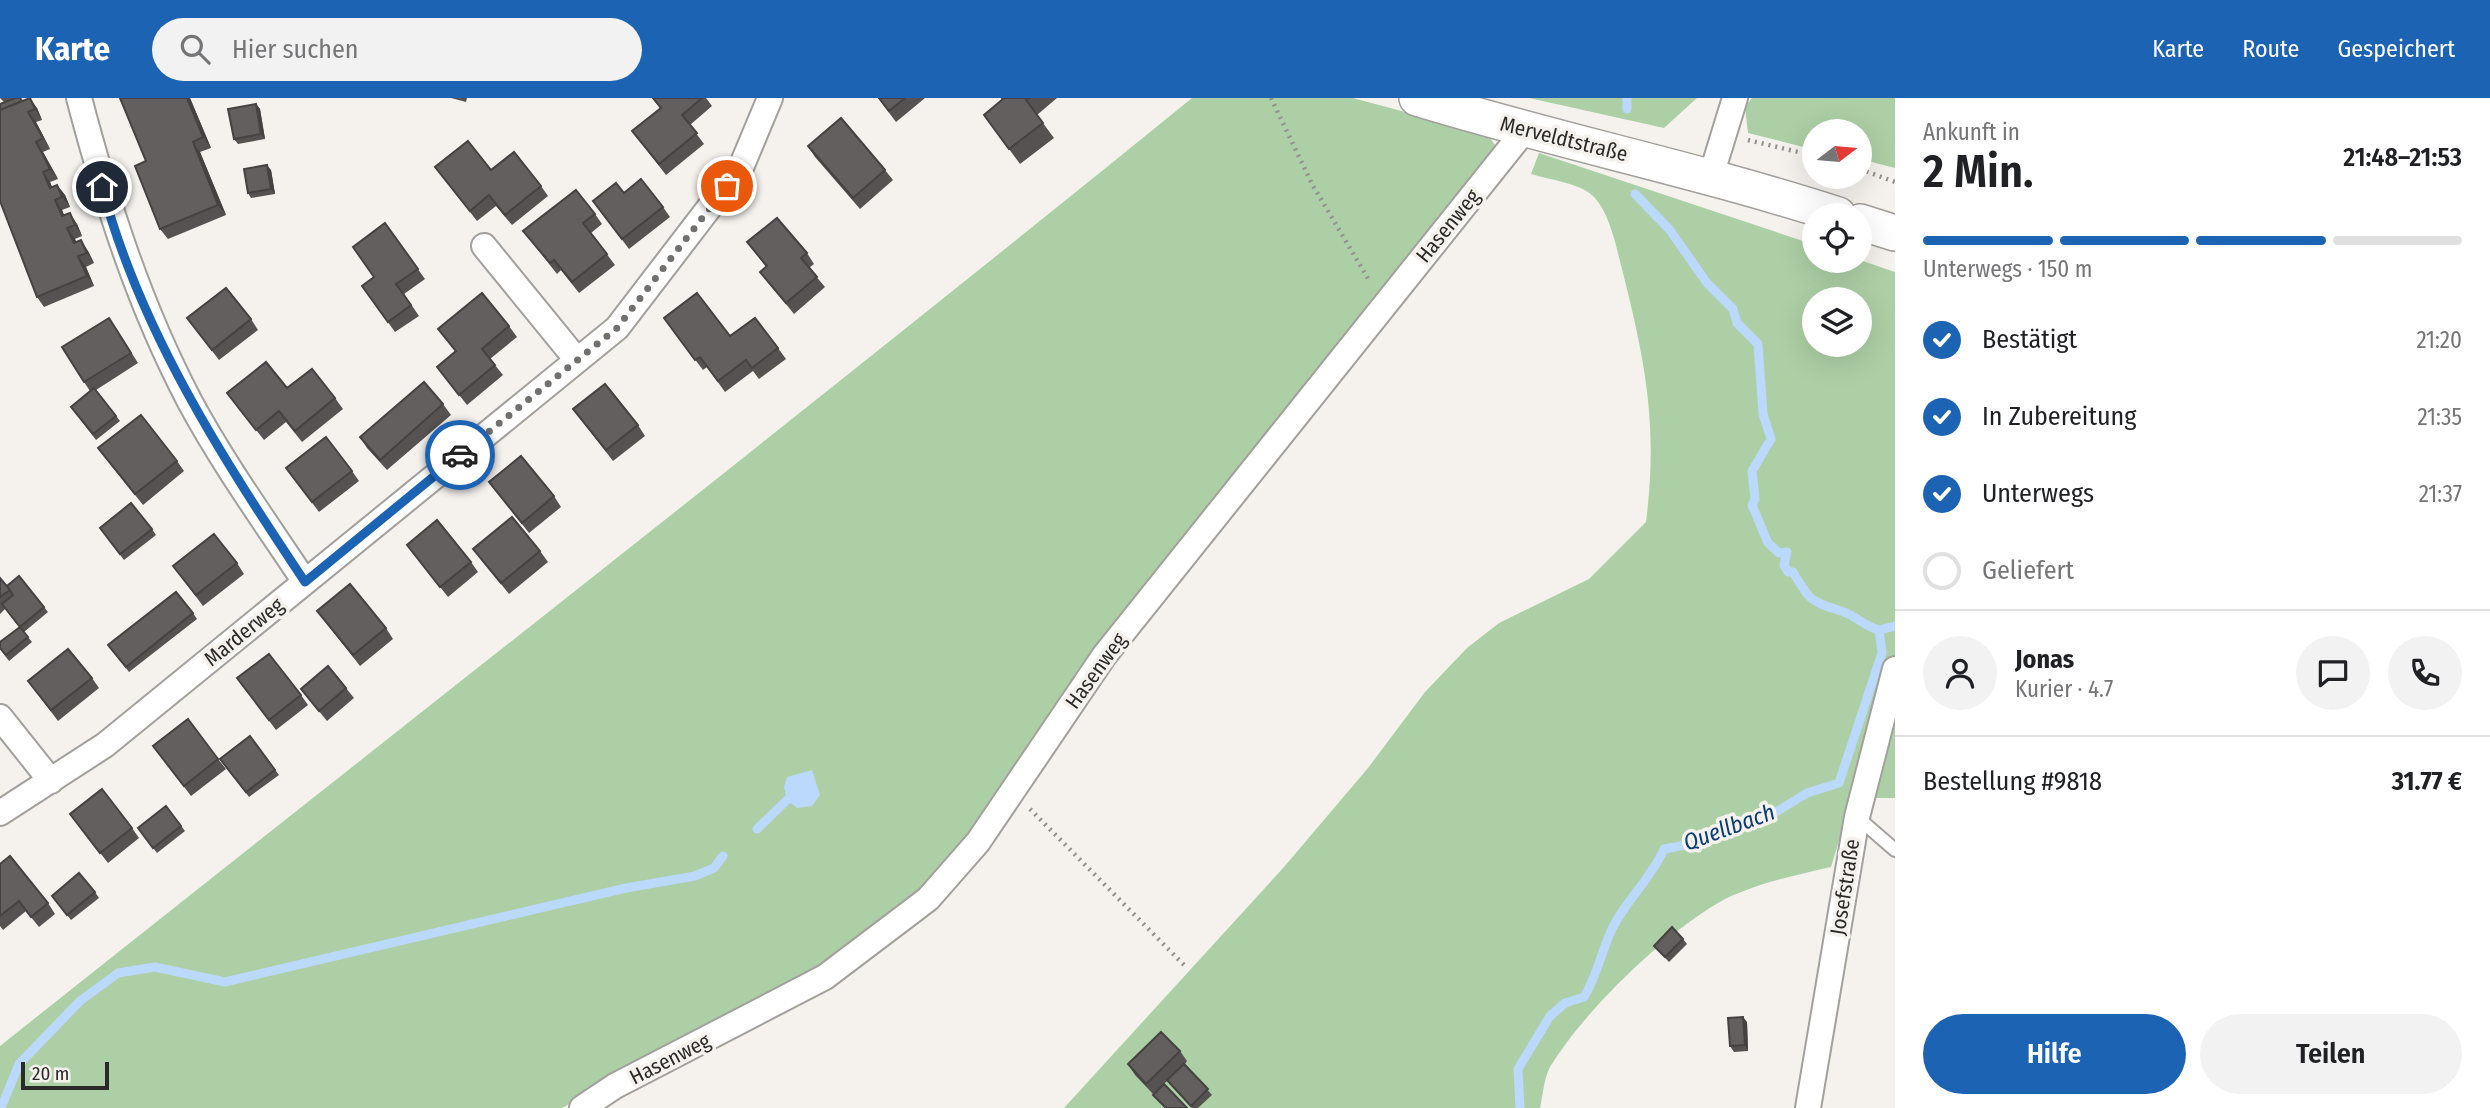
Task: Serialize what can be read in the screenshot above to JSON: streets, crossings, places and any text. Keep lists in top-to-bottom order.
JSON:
{
  "streets": {
    "main road": ["Merveldtstraße"],
    "street": ["Hasenweg", "Marderweg", "Josefstraße"]
  },
  "crossings": [
    ["Merveldtstraße", "Hasenweg"]
  ],
  "water": ["Quellbach"],
  "scale_bar": "20 m",
  "north": "right",
  "page": {
    "header": "Karte",
    "search": "Hier suchen",
    "nav": ["Karte", "Route", "Gespeichert"],
    "heading": ["2 Min.", "Ankunft in", "21:48–21:53"],
    "panel": [
      "Jonas",
      "Kurier · 4.7",
      "Bestellung #9818",
      "31.77 €"
    ],
    "bar": "Unterwegs · 150 m",
    "list": [
      ["Bestätigt", "21:20"],
      ["In Zubereitung", "21:35"],
      ["Unterwegs", "21:37"],
      "Geliefert"
    ],
    "buttons": ["Hilfe", "Teilen"],
    "scale": "20 m"
  }
}
